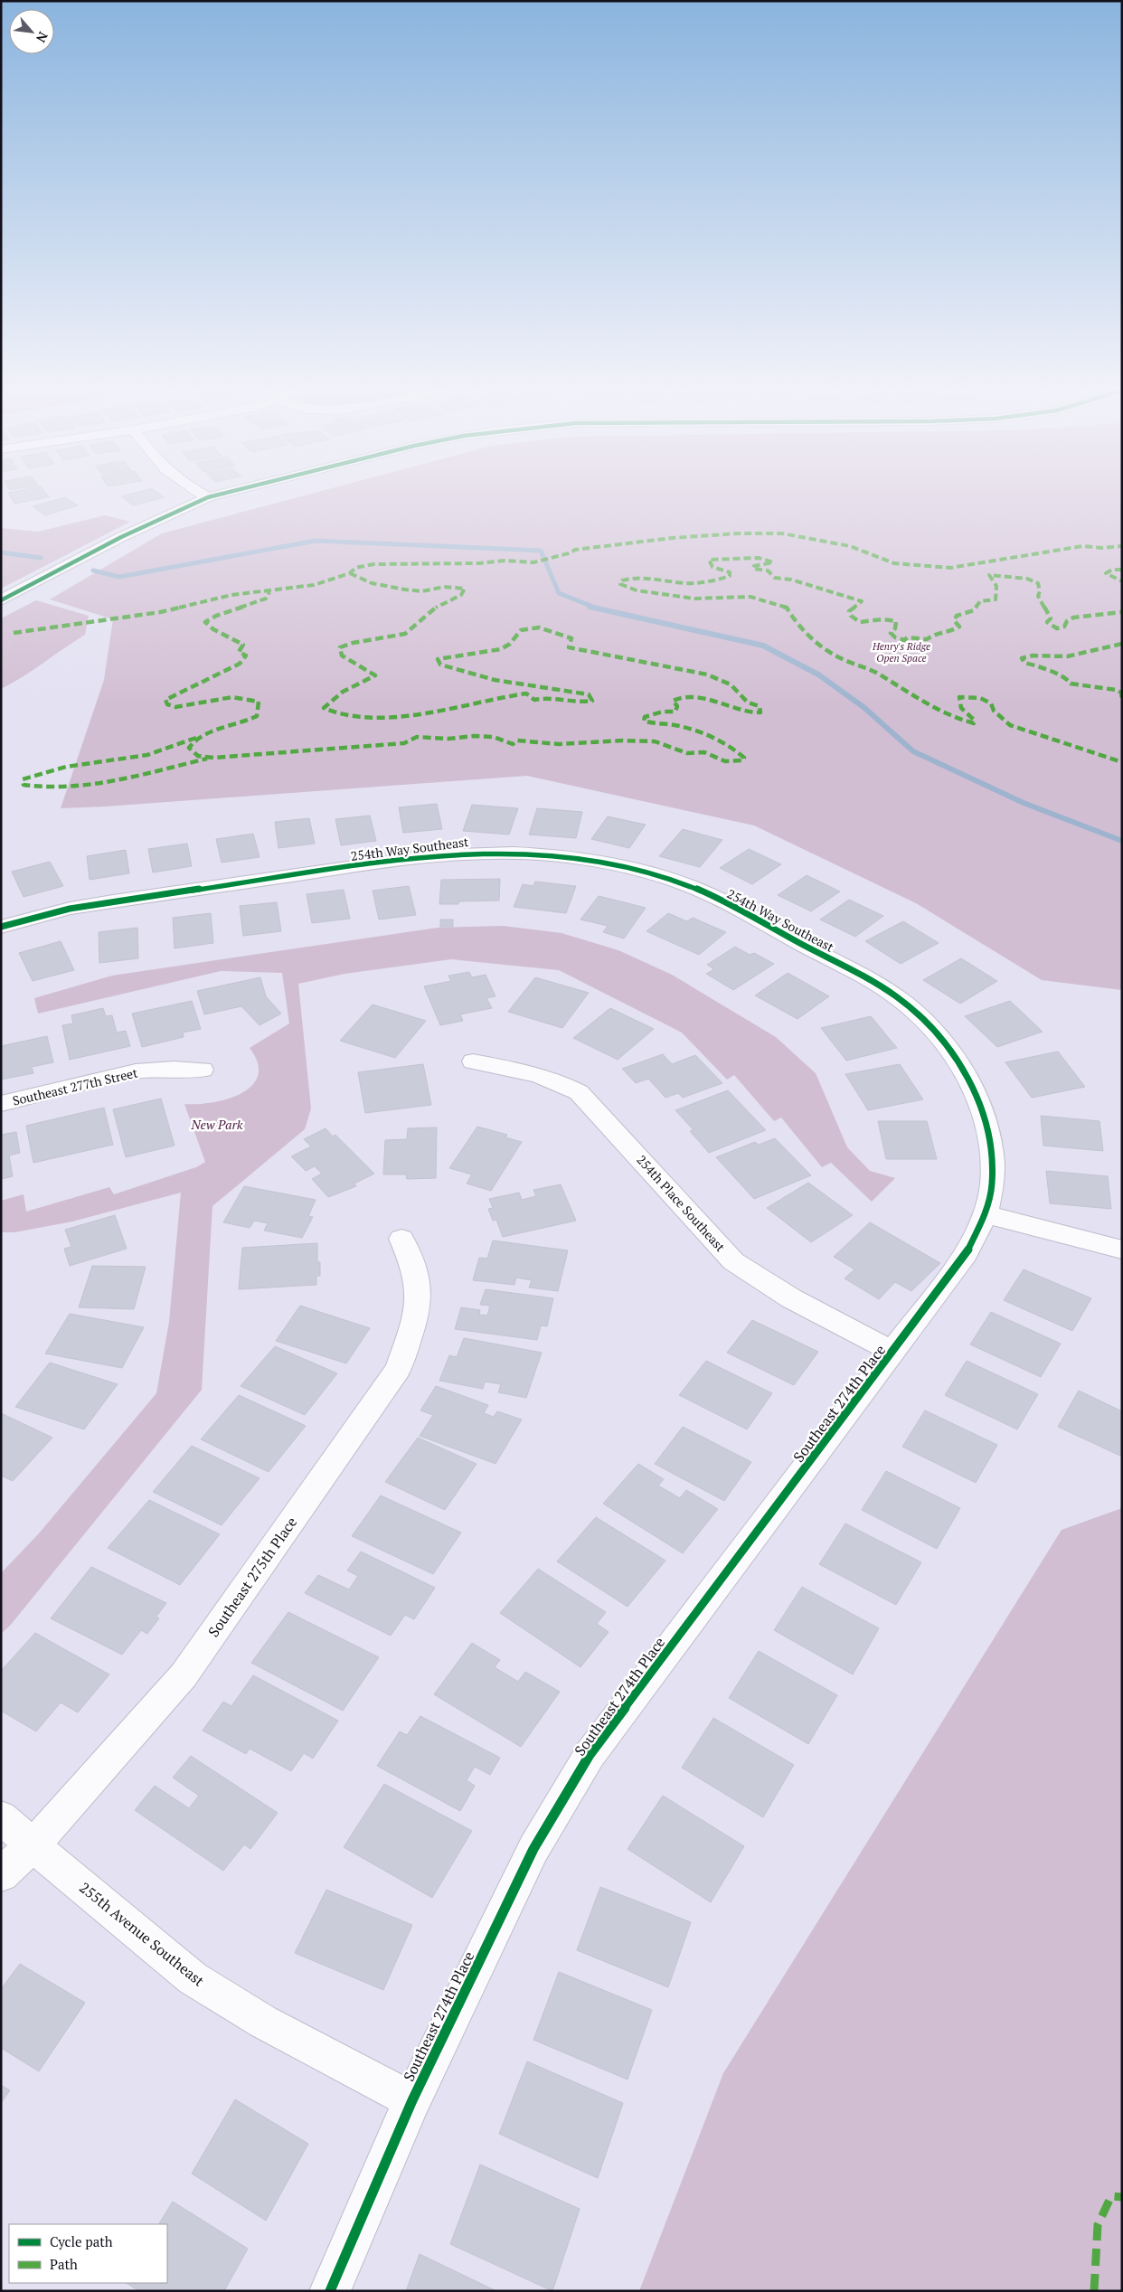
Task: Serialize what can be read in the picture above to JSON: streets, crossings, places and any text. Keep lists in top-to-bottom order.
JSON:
{
  "streets": {
    "street": [
      "254th Way Southeast",
      "Southeast 277th Street",
      "254th Place Southeast",
      "Southeast 274th Place",
      "Southeast 275th Place",
      "255th Avenue Southeast"
    ]
  },
  "crossings": [
    ["254th Way Southeast", "Southeast 274th Place"],
    ["254th Place Southeast", "Southeast 274th Place"],
    ["Southeast 274th Place", "255th Avenue Southeast"],
    ["Southeast 275th Place", "255th Avenue Southeast"]
  ],
  "parks": ["Henry's Ridge Open Space", "New Park"],
  "legend": ["Cycle path", "Path"],
  "north": "bottom right"
}
